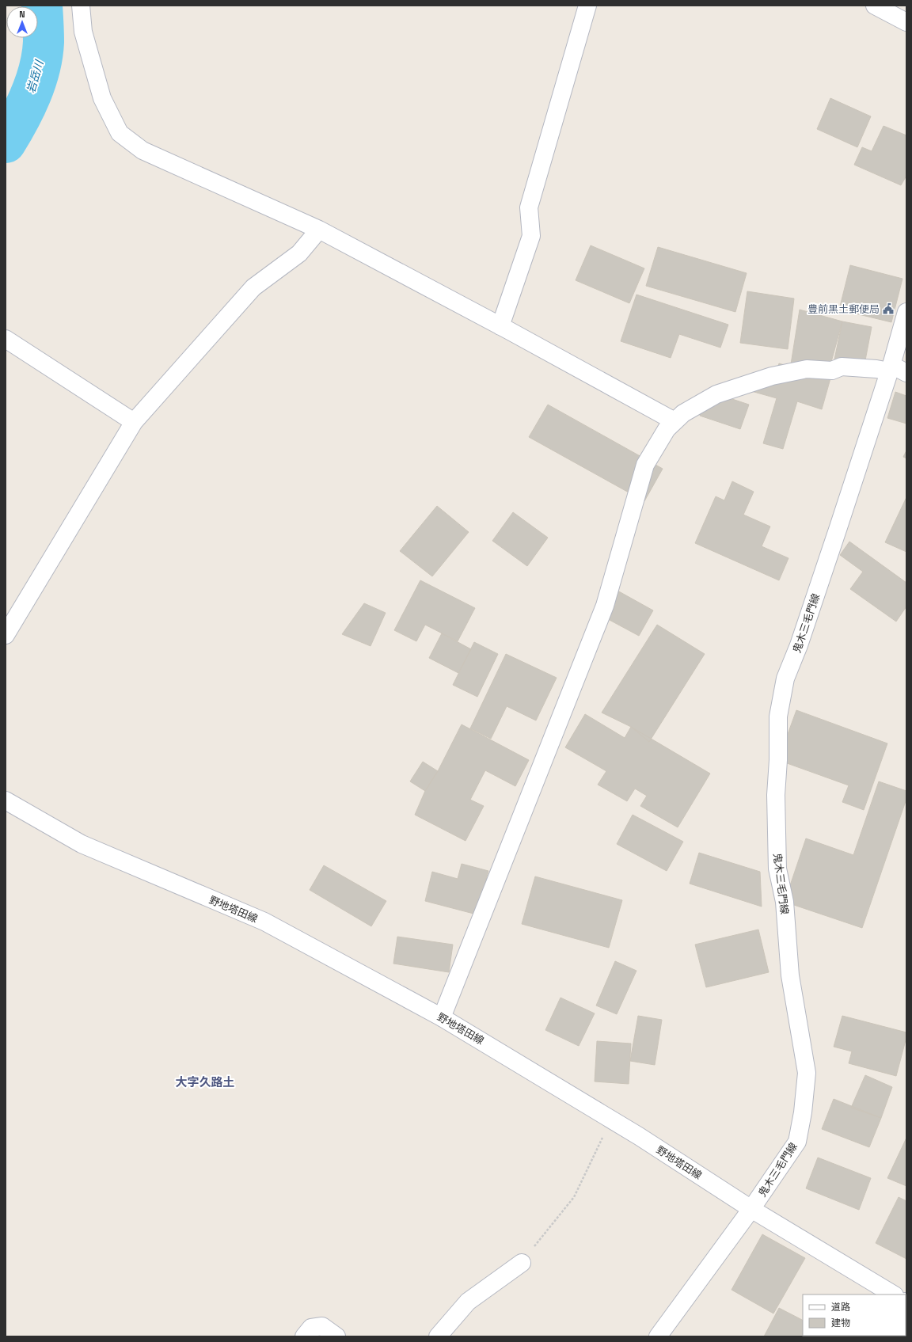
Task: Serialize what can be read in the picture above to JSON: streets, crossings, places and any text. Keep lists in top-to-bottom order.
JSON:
{
  "streets": {
    "street": ["鬼木三毛門線", "野地塔田線"]
  },
  "crossings": [
    ["鬼木三毛門線", "野地塔田線"]
  ],
  "districts": ["大字久路土"],
  "water": ["岩岳川"],
  "places": {
    "public building": ["豊前黒土郵便局"]
  },
  "legend": ["道路", "建物"],
  "north": "top"
}
